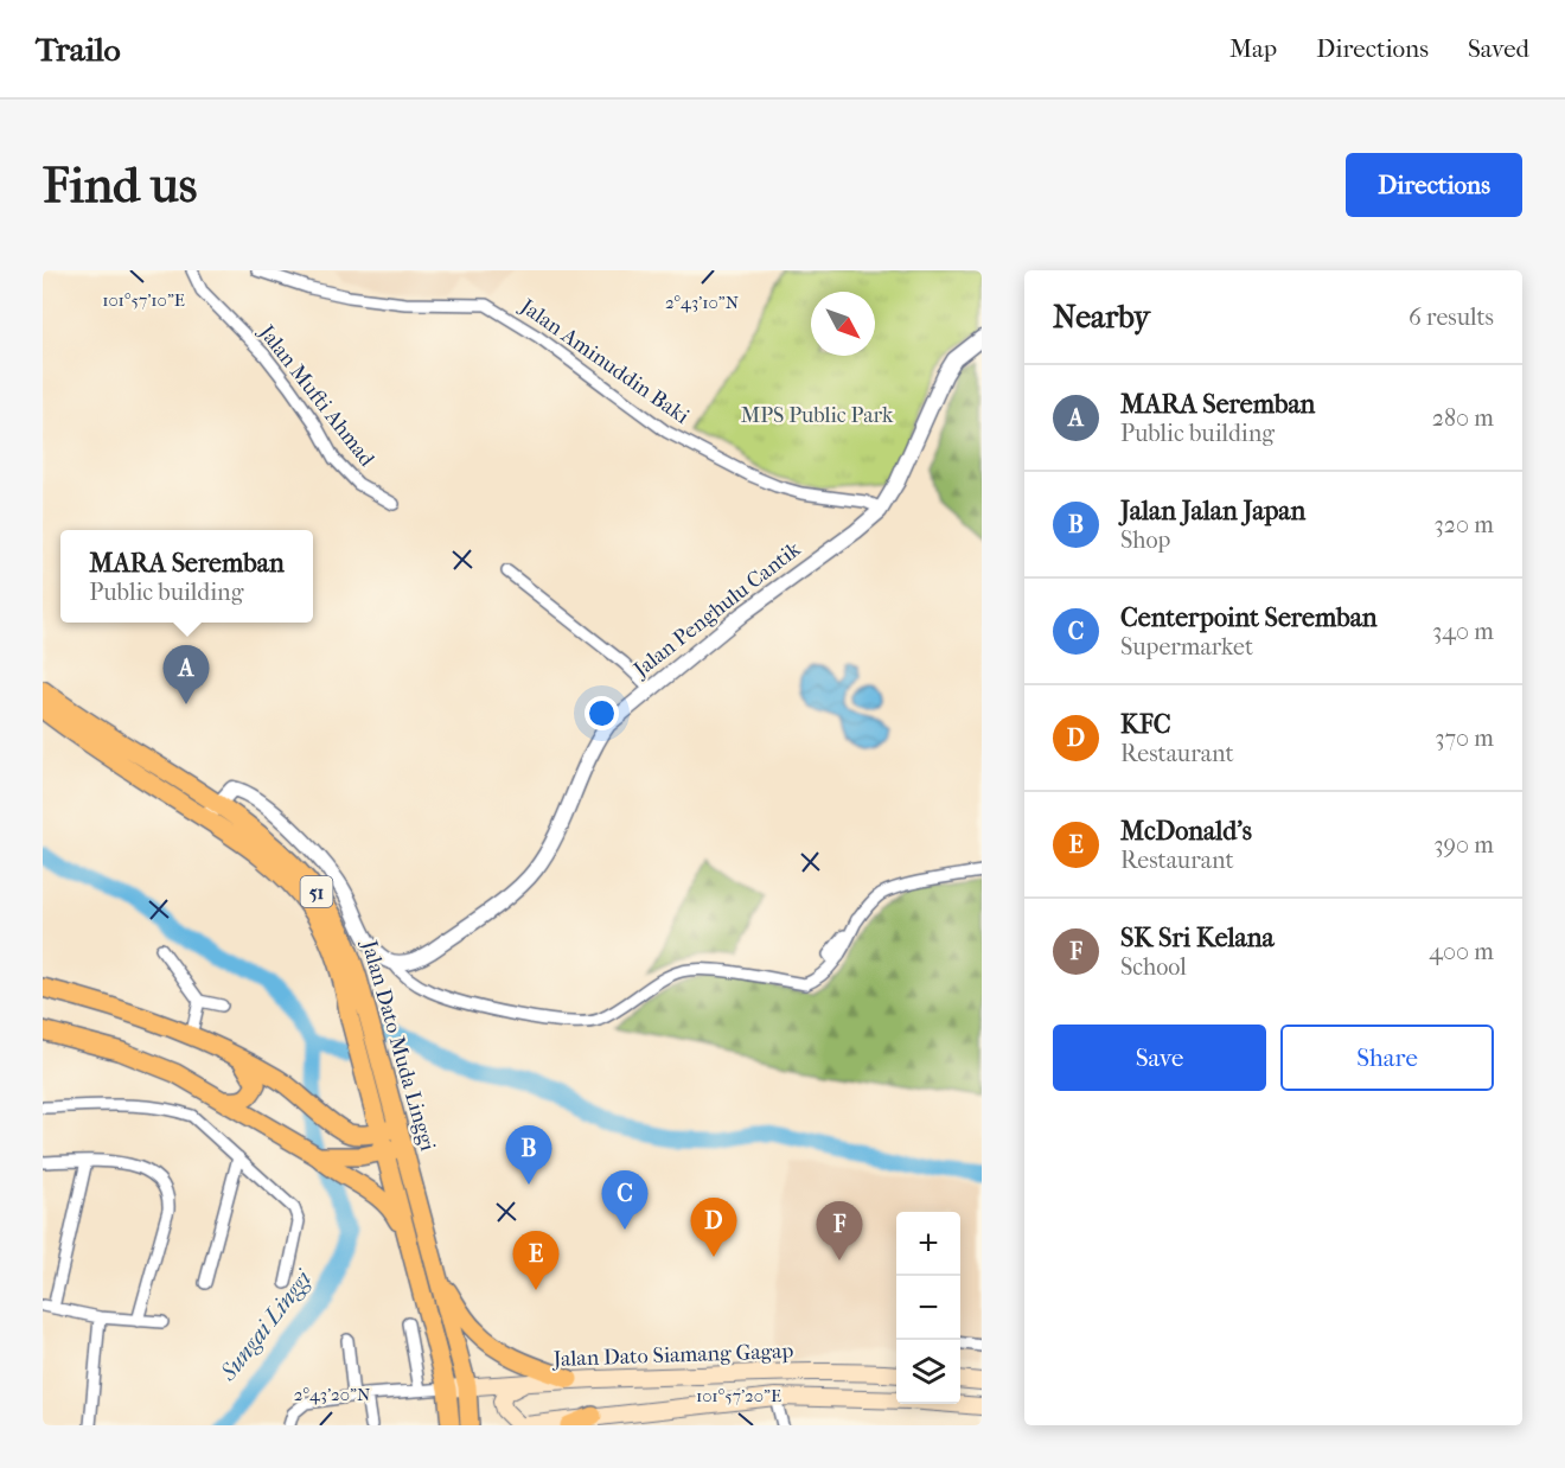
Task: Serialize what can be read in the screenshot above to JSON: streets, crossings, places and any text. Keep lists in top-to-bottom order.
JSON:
{
  "streets": {
    "main road": ["51", "Jalan Dato Muda Linggi", "Jalan Dato Siamang Gagap"],
    "street": ["Jalan Aminuddin Baki", "Jalan Mufti Ahmad", "Jalan Penghulu Cantik"]
  },
  "crossings": [
    ["Jalan Aminuddin Baki", "Jalan Penghulu Cantik"],
    ["Jalan Dato Muda Linggi", "Jalan Dato Siamang Gagap"]
  ],
  "water": ["Sungai Linggi"],
  "parks": ["MPS Public Park"],
  "north": "bottom right",
  "page": {
    "header": "Trailo",
    "nav": ["Map", "Directions", "Saved"],
    "buttons": [
      "Directions",
      ["Save", "Share"]
    ],
    "title": "Find us",
    "heading": ["Nearby", "6 results"],
    "list": [
      {
        "mark": "A",
        "name": "MARA Seremban",
        "note": "Public building",
        "value": "280 m"
      },
      {
        "mark": "B",
        "name": "Jalan Jalan Japan",
        "note": "Shop",
        "value": "320 m"
      },
      {
        "mark": "C",
        "name": "Centerpoint Seremban",
        "note": "Supermarket",
        "value": "340 m"
      },
      {
        "mark": "D",
        "name": "KFC",
        "note": "Restaurant",
        "value": "370 m"
      },
      {
        "mark": "E",
        "name": "McDonald's",
        "note": "Restaurant",
        "value": "390 m"
      },
      {
        "mark": "F",
        "name": "SK Sri Kelana",
        "note": "School",
        "value": "400 m"
      }
    ],
    "popup": ["MARA Seremban", "Public building"],
    "pins": [
      "A",
      "B",
      "C",
      "D",
      "F",
      "E"
    ],
    "map_buttons": ["+", "−"]
  },
  "coordinates": [
    "101°57'10\"E",
    "2°43'10\"N",
    "2°43'20\"N",
    "101°57'20\"E"
  ]
}
